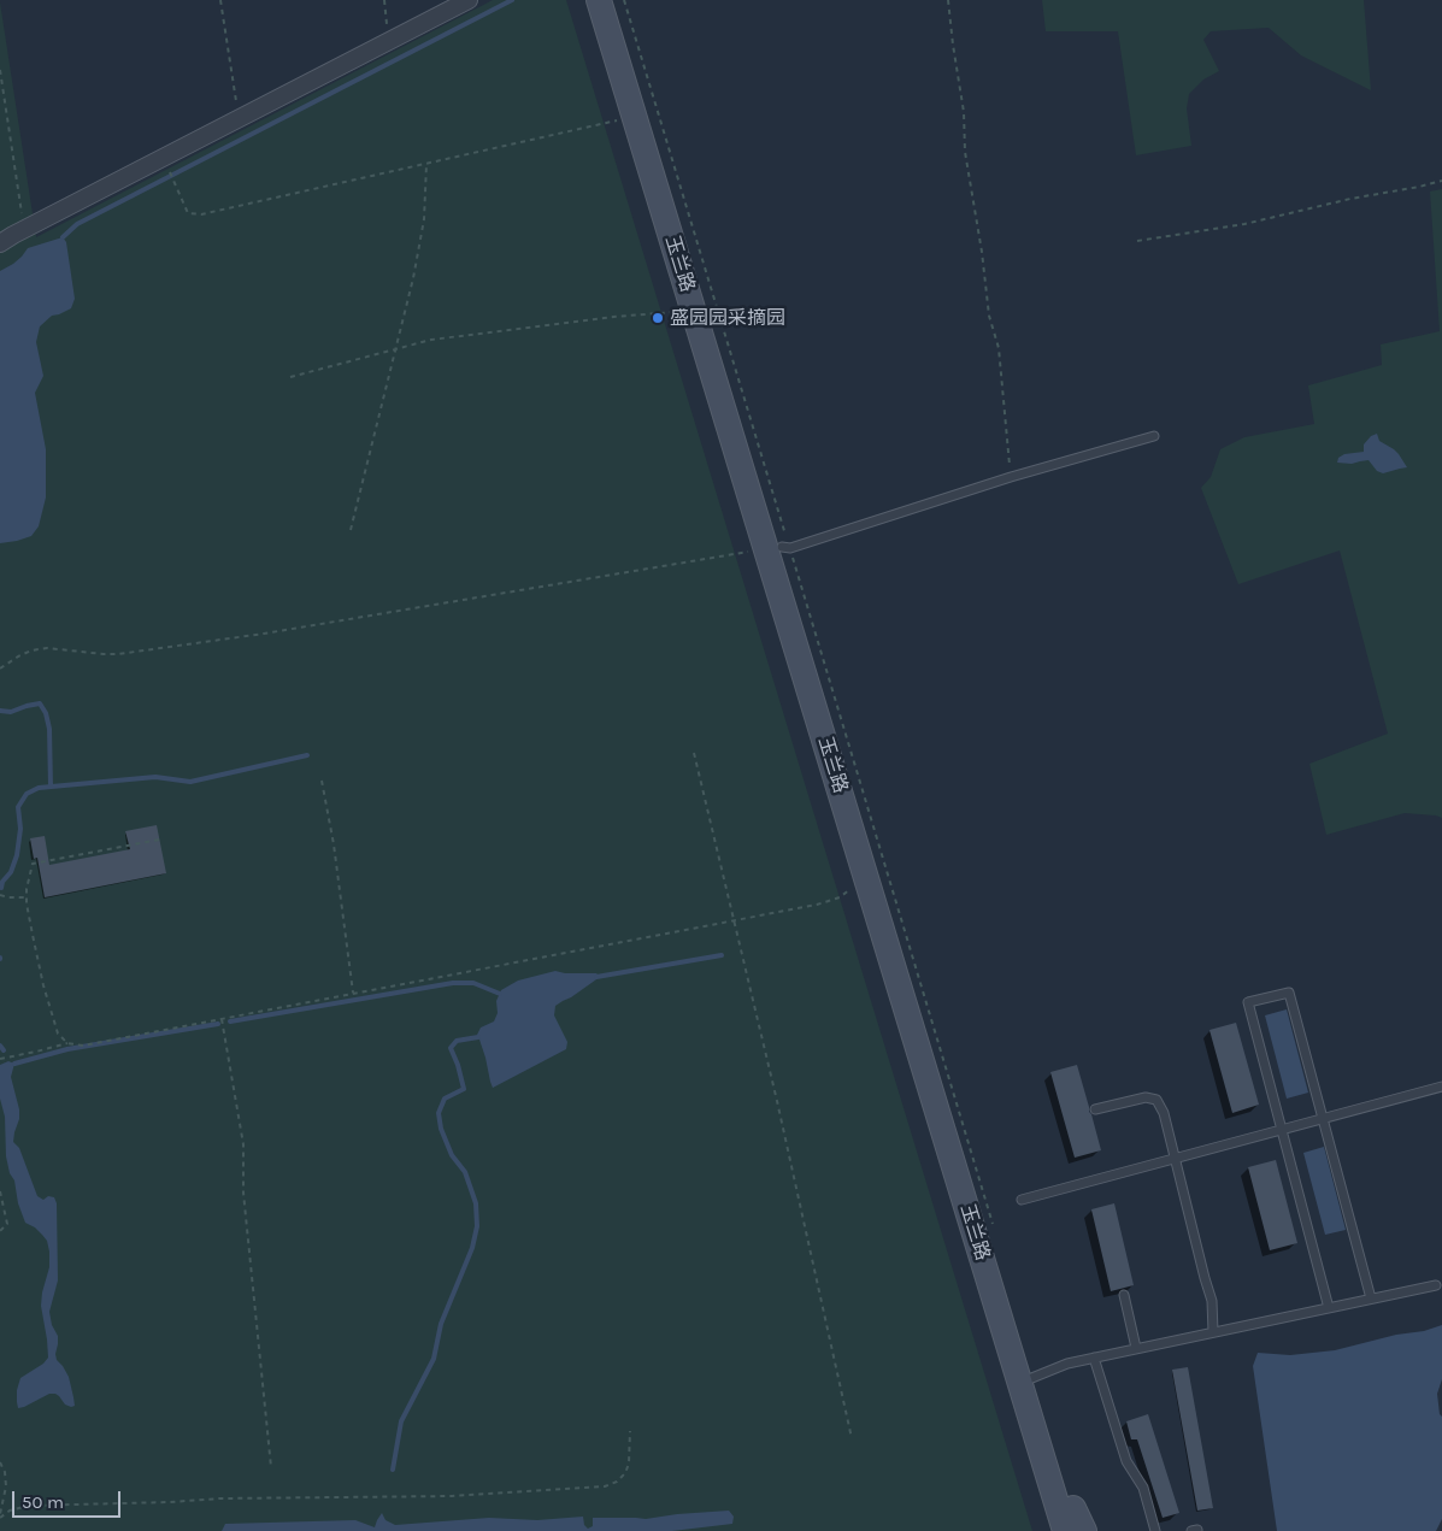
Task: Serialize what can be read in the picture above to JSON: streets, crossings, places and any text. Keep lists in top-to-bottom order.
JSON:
{
  "streets": {
    "street": ["玉兰路"]
  },
  "places": ["盛园园采摘园"],
  "scale_bar": "50 m"
}
